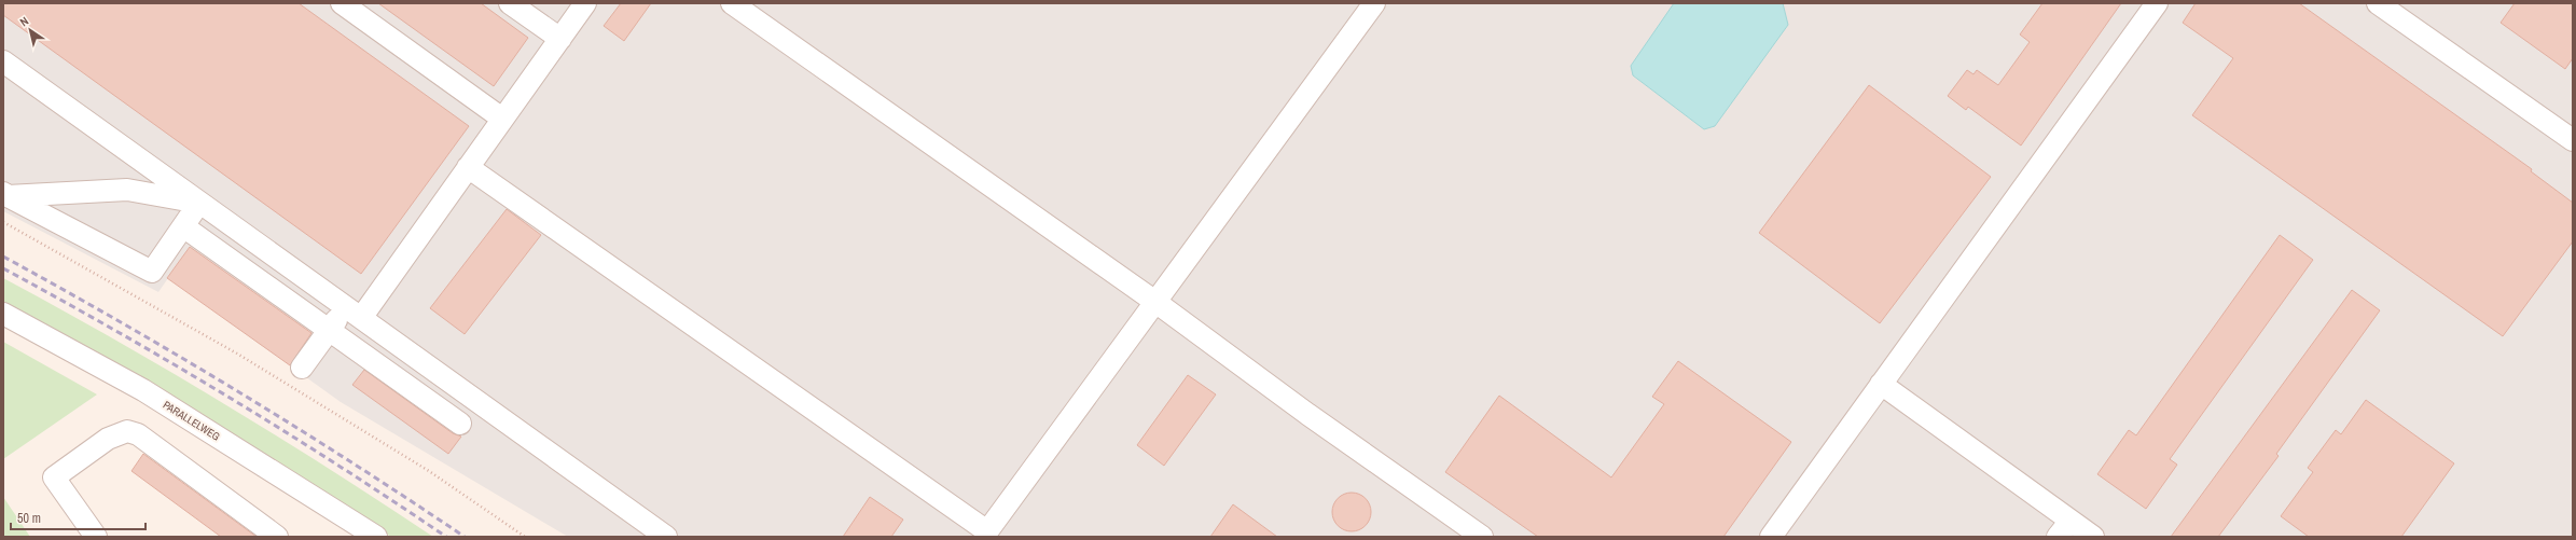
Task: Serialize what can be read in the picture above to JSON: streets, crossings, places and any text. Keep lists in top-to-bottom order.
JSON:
{
  "streets": {
    "street": ["PARALLELWEG"]
  },
  "scale_bar": "50 m",
  "north": "top left"
}
